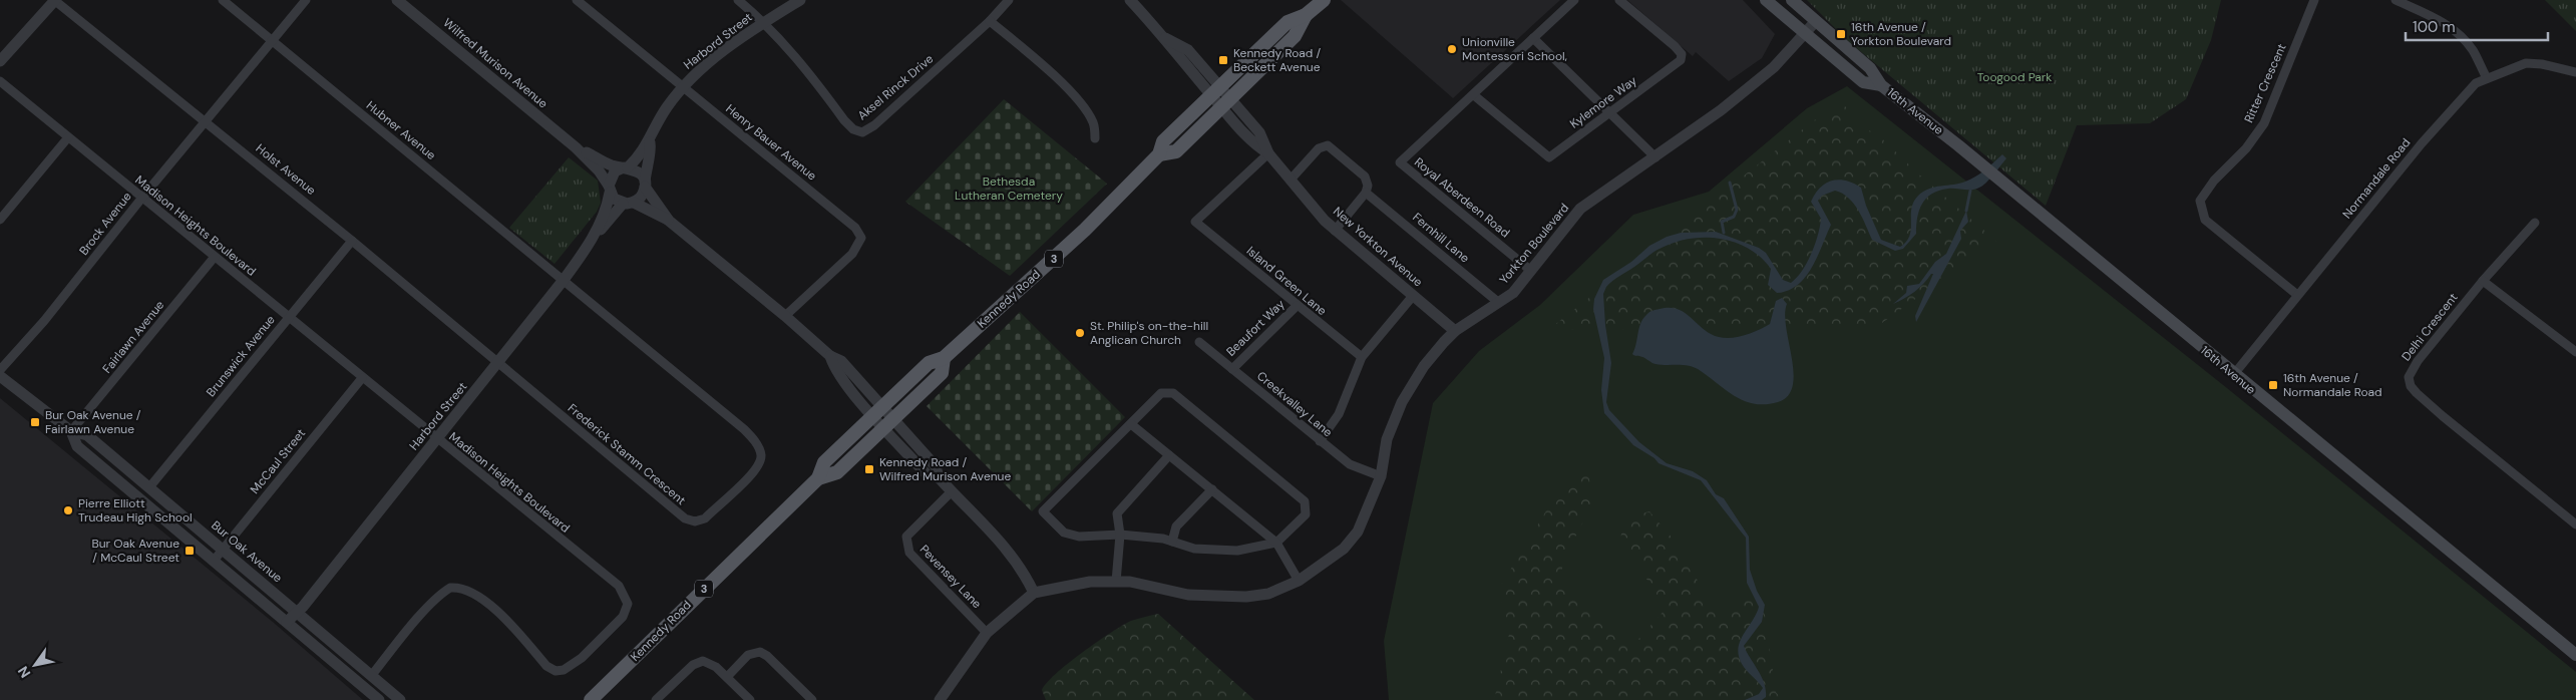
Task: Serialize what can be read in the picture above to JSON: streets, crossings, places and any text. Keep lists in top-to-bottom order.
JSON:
{
  "streets": {
    "main road": ["16th Avenue", "3", "Kennedy Road"],
    "street": [
      "Harbord Street",
      "Wilfred Murison Avenue",
      "Ritter Crescent",
      "Aksel Rinck Drive",
      "Kylemore Way",
      "Hubner Avenue",
      "Henry Bauer Avenue",
      "Holst Avenue",
      "Normandale Road",
      "Royal Aberdeen Road",
      "Brock Avenue",
      "Madison Heights Boulevard",
      "Fernhill Lane",
      "Yorkton Boulevard",
      "New Yorkton Avenue",
      "Island Green Lane",
      "Delhi Crescent",
      "Beaufort Way",
      "Fairlawn Avenue",
      "Brunswick Avenue",
      "Creekvalley Lane",
      "Frederick Stamm Crescent",
      "McCaul Street",
      "Bur Oak Avenue",
      "Pevensey Lane"
    ]
  },
  "crossings": [
    ["Harbord Street", "Wilfred Murison Avenue"],
    ["Harbord Street", "Aksel Rinck Drive"],
    ["Harbord Street", "Hubner Avenue"],
    ["Harbord Street", "Henry Bauer Avenue"],
    ["Harbord Street", "Holst Avenue"],
    ["Harbord Street", "Madison Heights Boulevard"],
    ["Harbord Street", "Frederick Stamm Crescent"],
    ["Harbord Street", "Bur Oak Avenue"],
    ["Ritter Crescent", "Normandale Road"],
    ["Kylemore Way", "Royal Aberdeen Road"],
    ["16th Avenue", "Normandale Road"],
    ["16th Avenue", "Yorkton Boulevard"],
    ["Hubner Avenue", "Brock Avenue"],
    ["Hubner Avenue", "Frederick Stamm Crescent"],
    ["Holst Avenue", "Brock Avenue"],
    ["Holst Avenue", "Brunswick Avenue"],
    ["Holst Avenue", "Frederick Stamm Crescent"],
    ["Royal Aberdeen Road", "Yorkton Boulevard"],
    ["Brock Avenue", "Madison Heights Boulevard"],
    ["Madison Heights Boulevard", "Fairlawn Avenue"],
    ["Madison Heights Boulevard", "Brunswick Avenue"],
    ["Madison Heights Boulevard", "McCaul Street"],
    ["Madison Heights Boulevard", "Bur Oak Avenue"],
    ["Fernhill Lane", "Yorkton Boulevard"],
    ["Yorkton Boulevard", "New Yorkton Avenue"],
    ["Yorkton Boulevard", "Creekvalley Lane"],
    ["Yorkton Boulevard", "Pevensey Lane"],
    ["New Yorkton Avenue", "Island Green Lane"],
    ["New Yorkton Avenue", "Kennedy Road"],
    ["Island Green Lane", "Beaufort Way"],
    ["Beaufort Way", "Creekvalley Lane"],
    ["Fairlawn Avenue", "Bur Oak Avenue"],
    ["Brunswick Avenue", "Bur Oak Avenue"],
    ["McCaul Street", "Bur Oak Avenue"]
  ],
  "parks": ["Toogood Park", "Bethesda Lutheran Cemetery"],
  "places": {
    "transit": [
      "16th Avenue / Yorkton Boulevard",
      "Kennedy Road / Beckett Avenue",
      "16th Avenue / Normandale Road",
      "Bur Oak Avenue / Fairlawn Avenue",
      "Kennedy Road / Wilfred Murison Avenue",
      "Bur Oak Avenue / McCaul Street"
    ],
    "other": ["Unionville Montessori School,", "St. Philip's on-the-hill Anglican Church", "Pierre Elliott Trudeau High School"]
  },
  "scale_bar": "100 m",
  "north": "bottom left"
}
